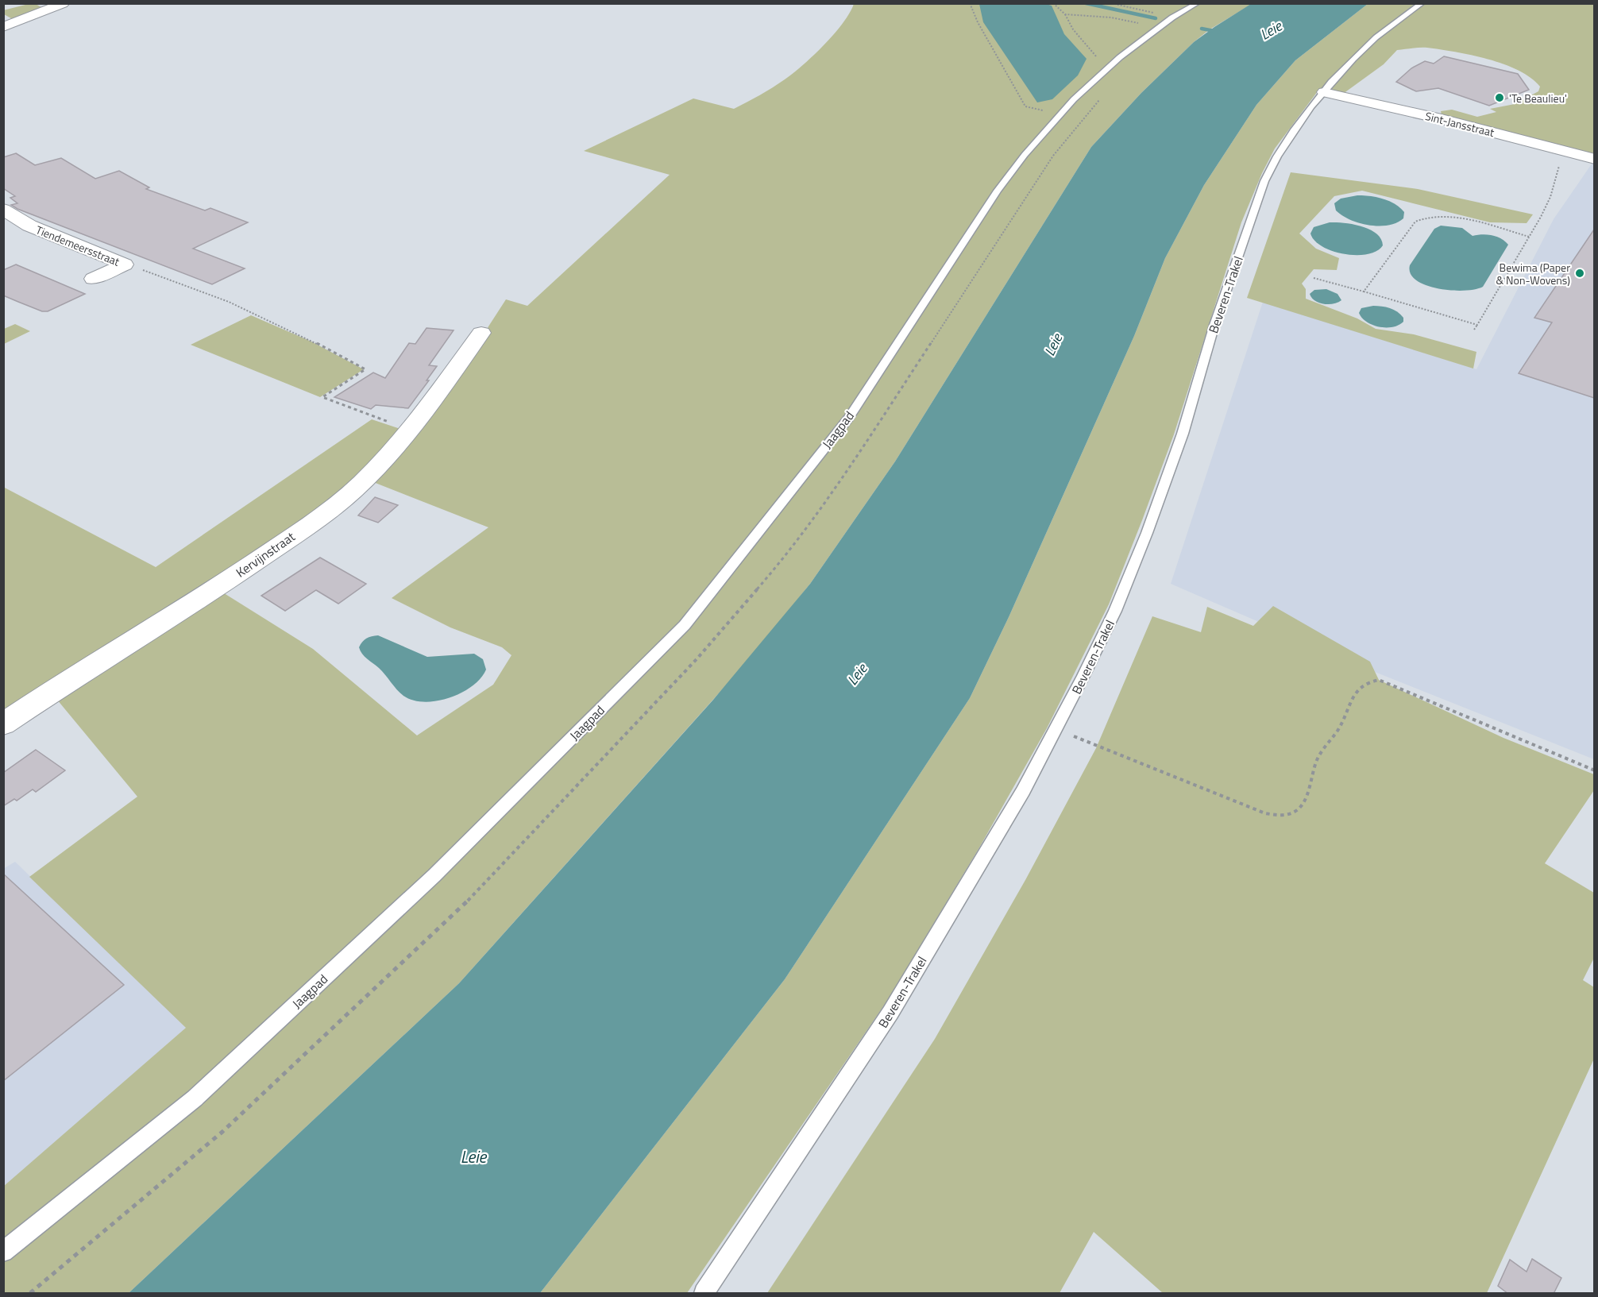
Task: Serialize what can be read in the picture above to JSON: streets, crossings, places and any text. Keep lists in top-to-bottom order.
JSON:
{
  "streets": {
    "street": ["Sint-Jansstraat", "Tiendemeersstraat", "Kervijnstraat"],
    "lane": ["Beveren-Trakel", "Jaagpad"]
  },
  "crossings": [
    ["Sint-Jansstraat", "Beveren-Trakel"]
  ],
  "water": ["Leie"],
  "places": ["'Te Beaulieu'", "Bewima (Paper & Non-Wovens)"]
}
